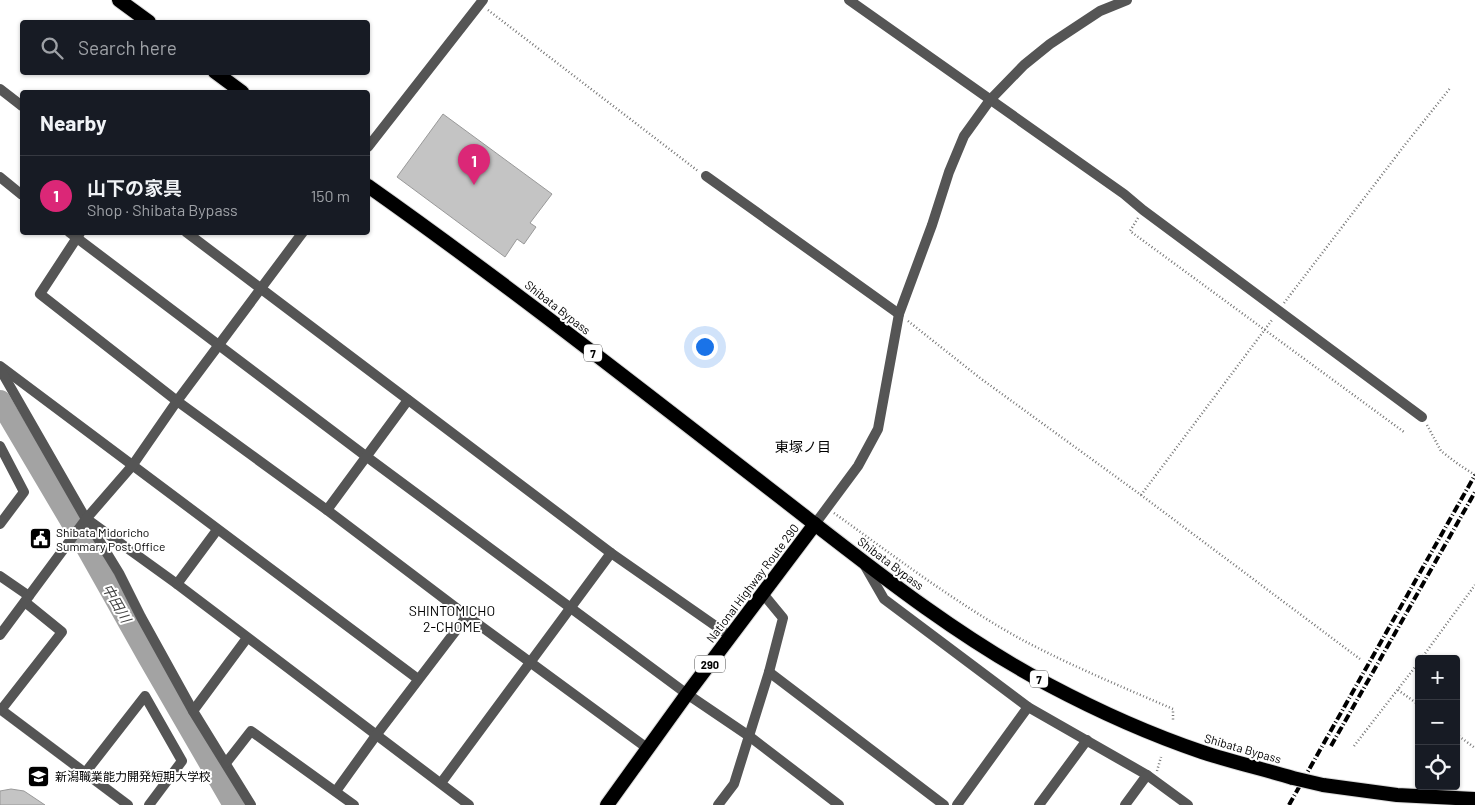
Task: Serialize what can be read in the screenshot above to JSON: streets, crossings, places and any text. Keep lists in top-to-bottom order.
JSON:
{
  "streets": {
    "highway": [
      "Shibata Bypass",
      "7",
      "National Highway Route 290",
      "290"
    ]
  },
  "crossings": [
    ["Shibata Bypass", "National Highway Route 290"]
  ],
  "districts": ["東塚ノ目", "SHINTOMICHO 2-CHOME"],
  "water": ["中田川"],
  "places": {
    "public building": ["Shibata Midoricho Summary Post Office"],
    "school or university": ["新潟職業能力開発短期大学校"]
  },
  "page": {
    "search": "Search here",
    "heading": "Nearby",
    "pins": "1",
    "list": [
      {
        "mark": "1",
        "name": "山下の家具",
        "note": "Shop · Shibata Bypass",
        "value": "150 m"
      }
    ],
    "map_buttons": ["+", "−"]
  }
}
